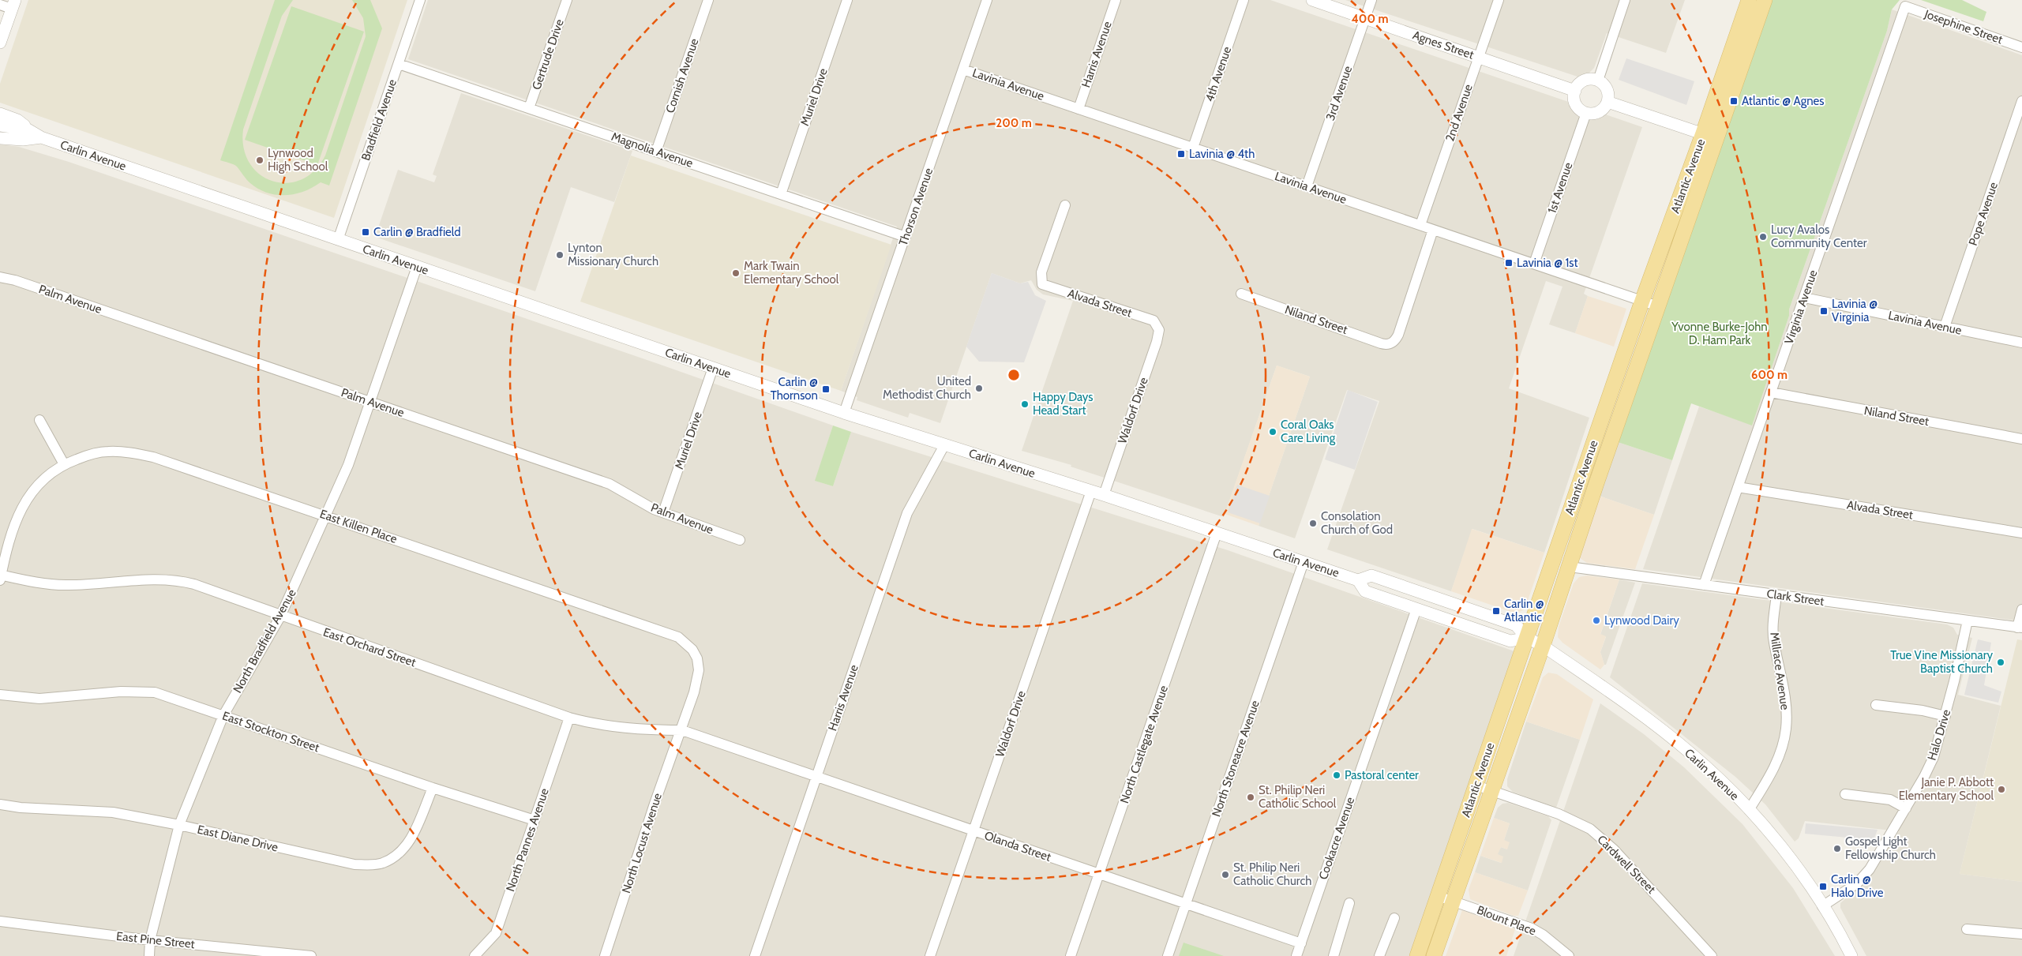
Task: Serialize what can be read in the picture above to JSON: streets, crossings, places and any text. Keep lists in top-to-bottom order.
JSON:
{
  "streets": {
    "main road": ["Atlantic Avenue"],
    "street": [
      "Josephine Street",
      "Agnes Street",
      "Gertrude Drive",
      "Harris Avenue",
      "4th Avenue",
      "Cornish Avenue",
      "Lavinia Avenue",
      "3rd Avenue",
      "Muriel Drive",
      "2nd Avenue",
      "Bradfield Avenue",
      "Magnolia Avenue",
      "Carlin Avenue",
      "1st Avenue",
      "Thorson Avenue",
      "Pope Avenue",
      "Palm Avenue",
      "Alvada Street",
      "Virginia Avenue",
      "Niland Street",
      "Waldorf Drive",
      "East Killen Place",
      "Clark Street",
      "North Bradfield Avenue",
      "East Orchard Street",
      "Millrace Avenue",
      "East Stockton Street",
      "Halo Drive",
      "North Castlegate Avenue",
      "North Stoneacre Avenue",
      "East Diane Drive",
      "Cookacre Avenue",
      "North Pannes Avenue",
      "North Locust Avenue",
      "Olanda Street",
      "Cardwell Street",
      "Blount Place",
      "East Pine Street"
    ]
  },
  "crossings": [
    ["Josephine Street", "Virginia Avenue"],
    ["Agnes Street", "3rd Avenue"],
    ["Agnes Street", "2nd Avenue"],
    ["Agnes Street", "1st Avenue"],
    ["Gertrude Drive", "Magnolia Avenue"],
    ["Harris Avenue", "Lavinia Avenue"],
    ["Harris Avenue", "Carlin Avenue"],
    ["Harris Avenue", "Olanda Street"],
    ["4th Avenue", "Lavinia Avenue"],
    ["Cornish Avenue", "Magnolia Avenue"],
    ["Lavinia Avenue", "3rd Avenue"],
    ["Lavinia Avenue", "2nd Avenue"],
    ["Lavinia Avenue", "Atlantic Avenue"],
    ["Lavinia Avenue", "1st Avenue"],
    ["Lavinia Avenue", "Thorson Avenue"],
    ["Lavinia Avenue", "Pope Avenue"],
    ["Lavinia Avenue", "Virginia Avenue"],
    ["Lavinia Avenue", "Niland Street"],
    ["Muriel Drive", "Magnolia Avenue"],
    ["Muriel Drive", "Carlin Avenue"],
    ["Muriel Drive", "Palm Avenue"],
    ["Bradfield Avenue", "Magnolia Avenue"],
    ["Bradfield Avenue", "Carlin Avenue"],
    ["Magnolia Avenue", "Thorson Avenue"],
    ["Carlin Avenue", "Atlantic Avenue"],
    ["Carlin Avenue", "Thorson Avenue"],
    ["Carlin Avenue", "Waldorf Drive"],
    ["Carlin Avenue", "Millrace Avenue"],
    ["Carlin Avenue", "Halo Drive"],
    ["Carlin Avenue", "North Castlegate Avenue"],
    ["Carlin Avenue", "North Stoneacre Avenue"],
    ["Carlin Avenue", "Cookacre Avenue"],
    ["Atlantic Avenue", "Clark Street"],
    ["Atlantic Avenue", "Cardwell Street"],
    ["Atlantic Avenue", "Blount Place"],
    ["Palm Avenue", "North Bradfield Avenue"],
    ["Alvada Street", "Virginia Avenue"],
    ["Alvada Street", "Waldorf Drive"],
    ["Virginia Avenue", "Niland Street"],
    ["Virginia Avenue", "Clark Street"],
    ["Waldorf Drive", "Olanda Street"],
    ["East Killen Place", "North Bradfield Avenue"],
    ["East Killen Place", "East Orchard Street"],
    ["East Killen Place", "North Locust Avenue"],
    ["Clark Street", "Millrace Avenue"],
    ["Clark Street", "Halo Drive"],
    ["North Bradfield Avenue", "East Orchard Street"],
    ["North Bradfield Avenue", "East Stockton Street"],
    ["North Bradfield Avenue", "East Diane Drive"],
    ["North Bradfield Avenue", "East Pine Street"],
    ["East Orchard Street", "North Pannes Avenue"],
    ["East Orchard Street", "North Locust Avenue"],
    ["East Orchard Street", "Olanda Street"],
    ["East Stockton Street", "East Diane Drive"],
    ["East Stockton Street", "North Pannes Avenue"],
    ["North Castlegate Avenue", "Olanda Street"],
    ["North Stoneacre Avenue", "Olanda Street"],
    ["Cookacre Avenue", "Olanda Street"]
  ],
  "parks": ["Yvonne Burke-John D. Ham Park"],
  "places": {
    "transit": [
      "Atlantic @ Agnes",
      "Lavinia @ 4th",
      "Carlin @ Bradfield",
      "Lavinia @ 1st",
      "Lavinia @ Virginia",
      "Carlin @ Thornson",
      "Carlin @ Atlantic",
      "Carlin @ Halo Drive"
    ],
    "other": [
      "Lynwood High School",
      "Lucy Avalos Community Center",
      "Lynton Missionary Church",
      "Mark Twain Elementary School",
      "United Methodist Church",
      "Happy Days Head Start",
      "Coral Oaks Care Living",
      "Consolation Church of God",
      "Lynwood Dairy",
      "True Vine Missionary Baptist Church",
      "Pastoral center",
      "Janie P. Abbott Elementary School",
      "St. Philip Neri Catholic School",
      "Gospel Light Fellowship Church",
      "St. Philip Neri Catholic Church"
    ]
  },
  "rings": ["400 m", "200 m", "600 m"]
}
